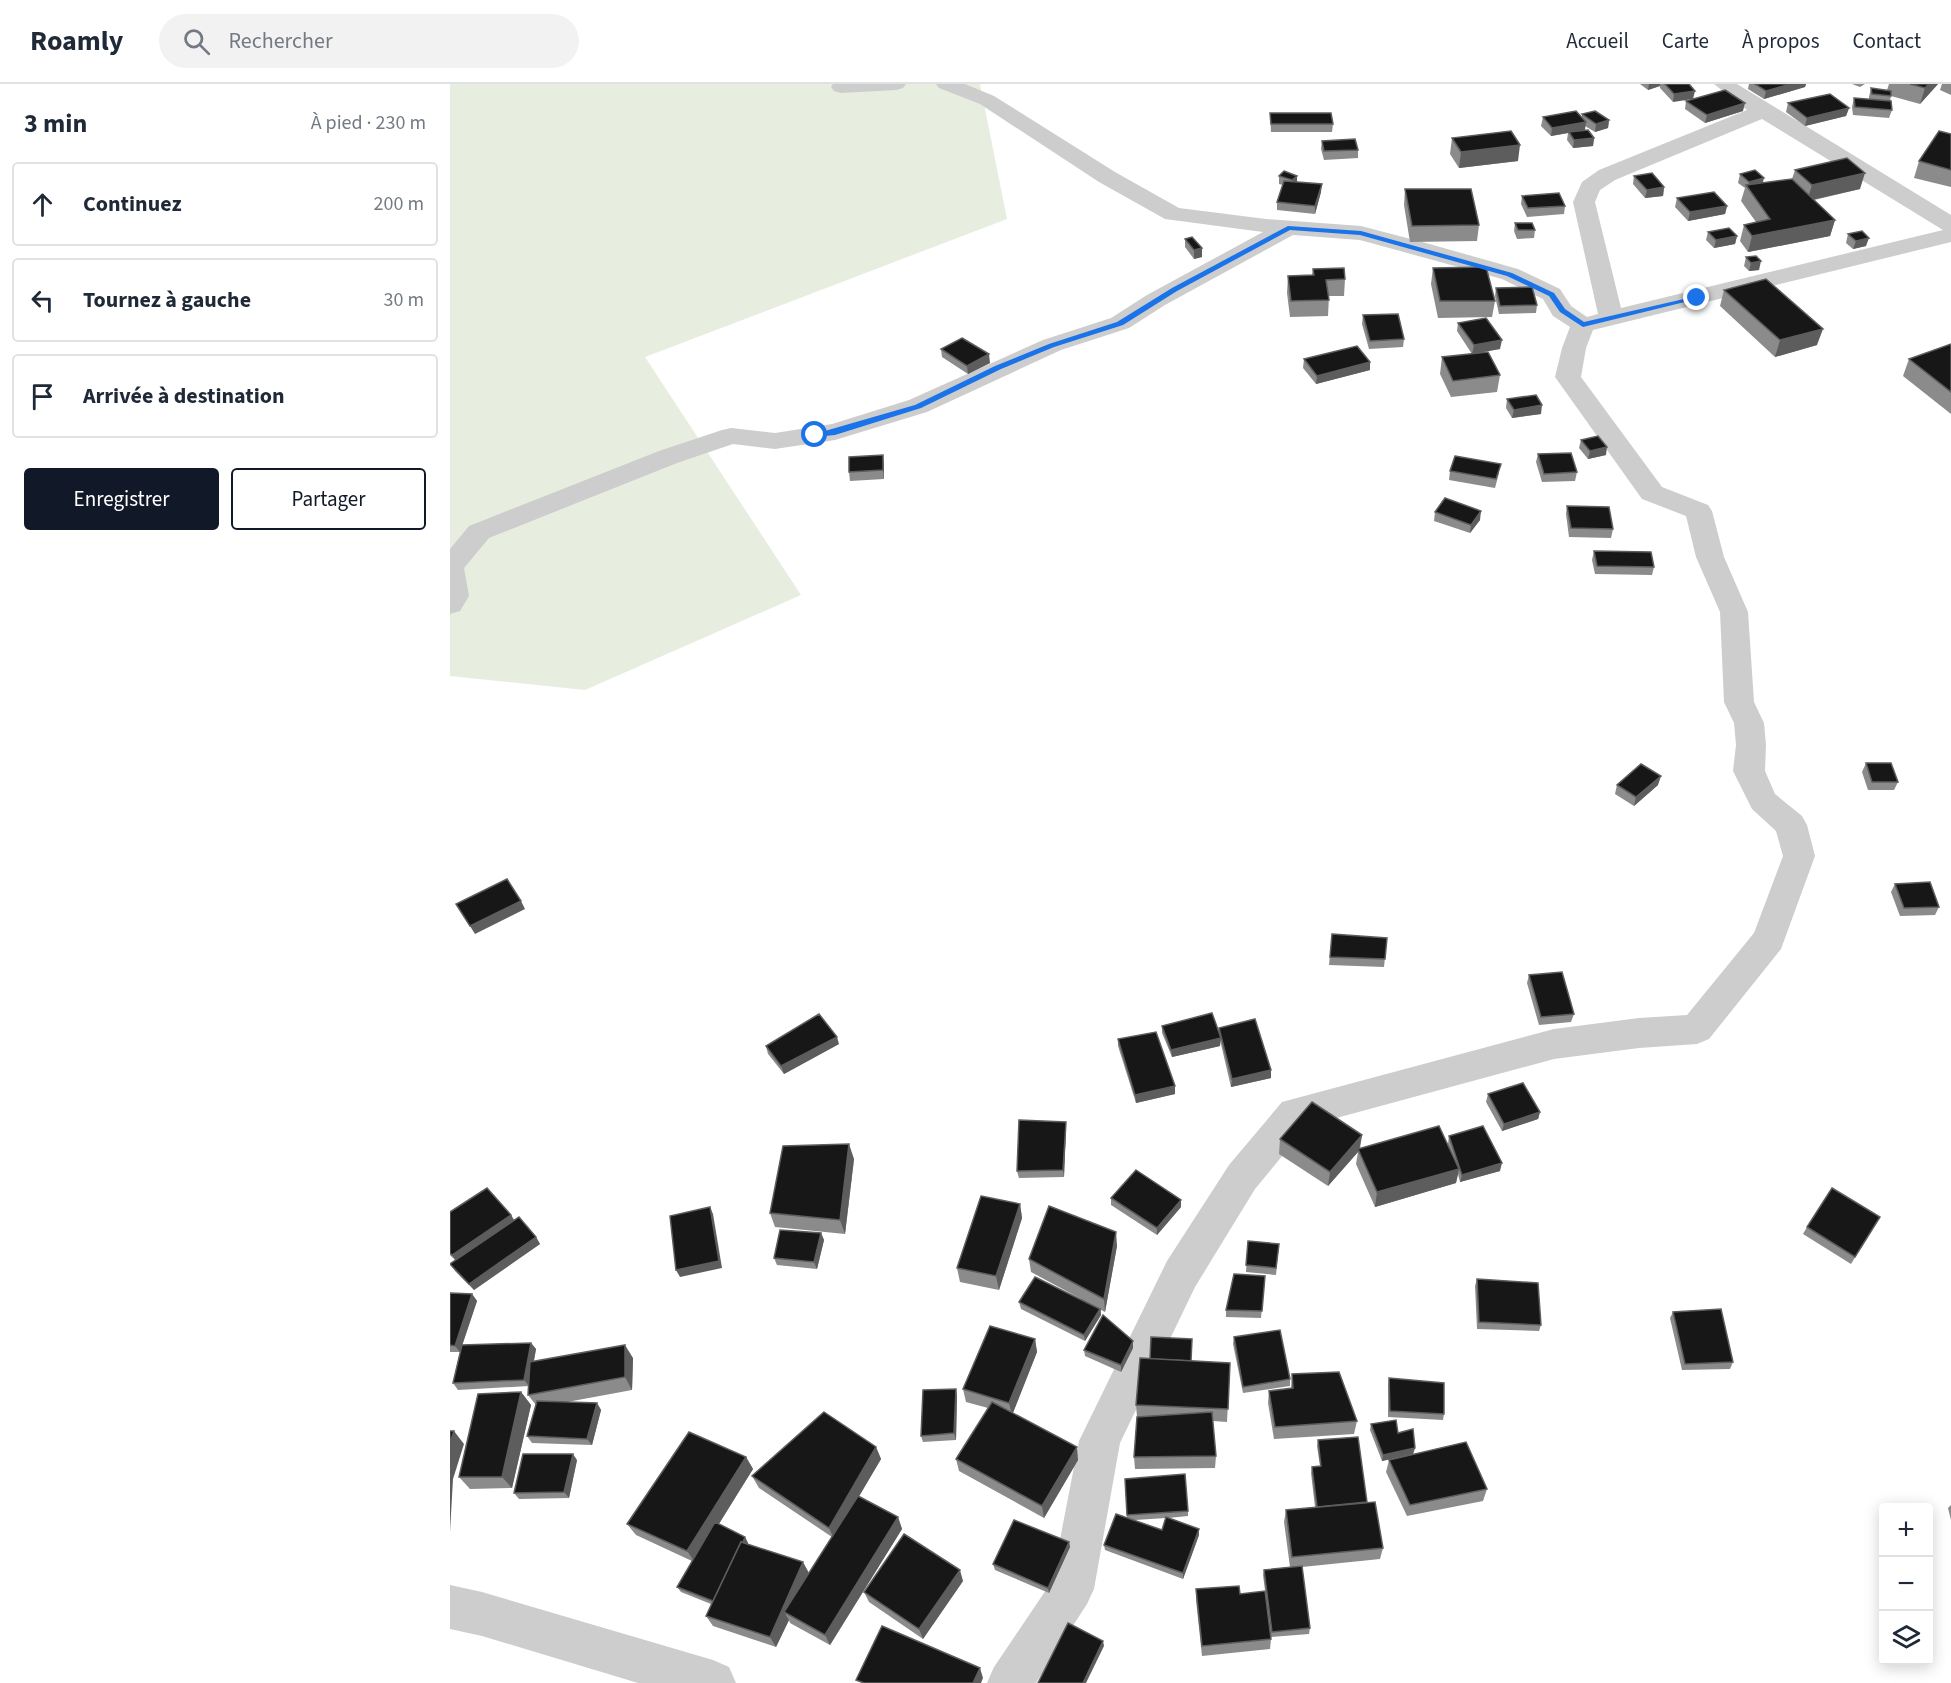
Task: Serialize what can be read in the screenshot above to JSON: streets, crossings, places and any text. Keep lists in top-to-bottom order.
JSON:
{
  "page": {
    "header": "Roamly",
    "search": "Rechercher",
    "nav": [
      "Accueil",
      "Carte",
      "À propos",
      "Contact"
    ],
    "heading": ["3 min", "À pied · 230 m"],
    "list": [
      ["Continuez", "200 m"],
      ["Tournez à gauche", "30 m"],
      "Arrivée à destination"
    ],
    "buttons": ["Enregistrer", "Partager"],
    "map_buttons": ["+", "−"]
  }
}
